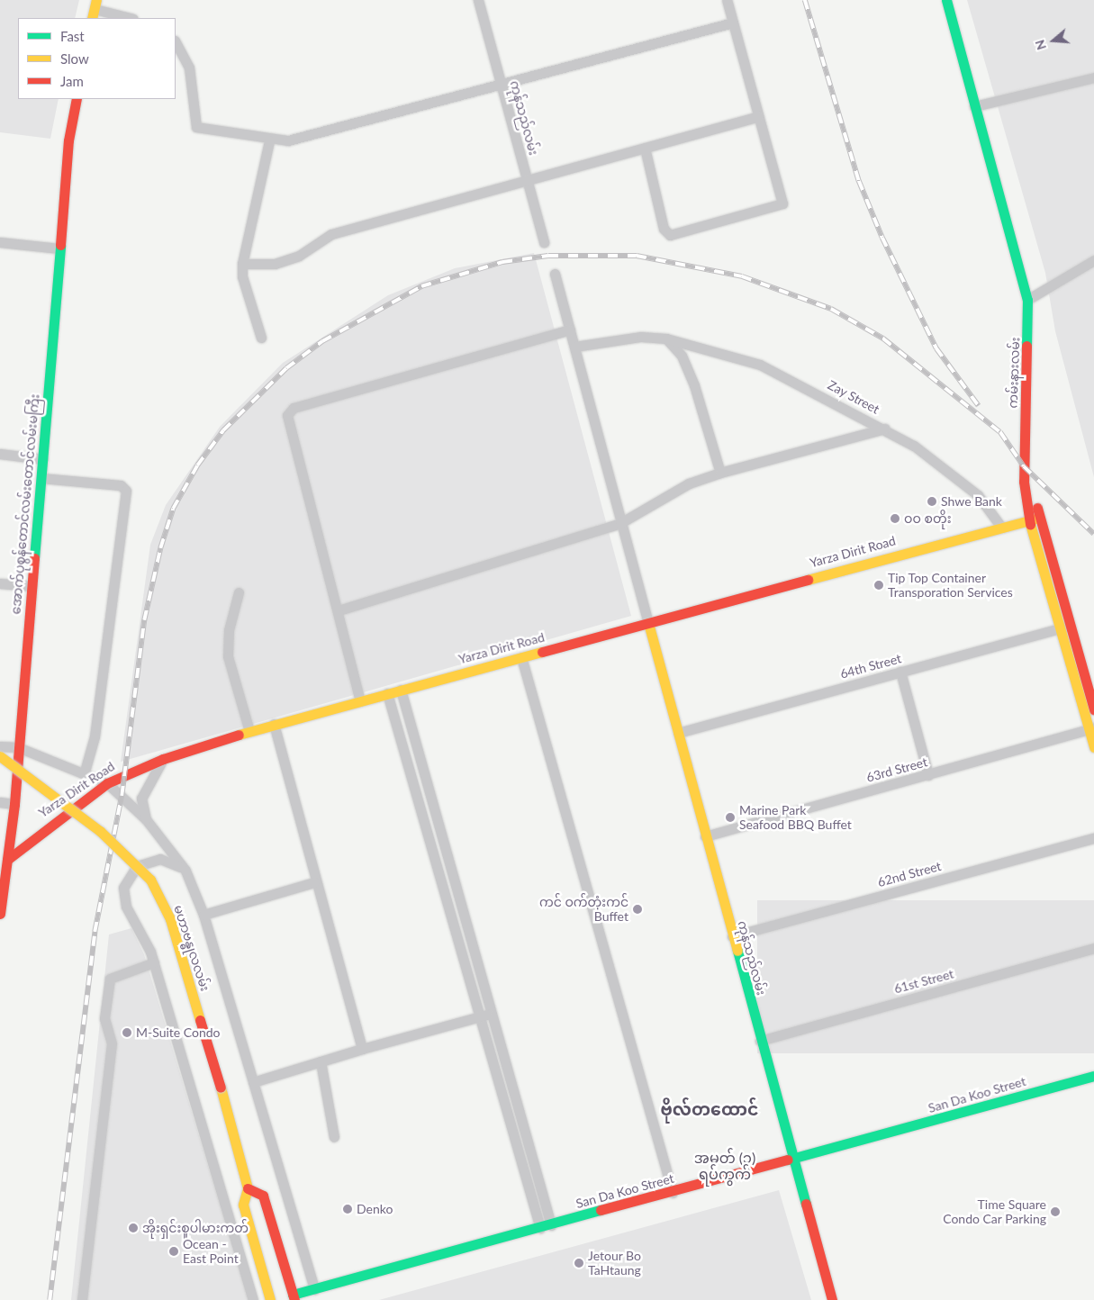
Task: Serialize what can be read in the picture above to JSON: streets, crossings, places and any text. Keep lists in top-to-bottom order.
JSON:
{
  "streets": {
    "main road": [
      "ကုန်သည်လမ်း",
      "ကမ်းနားလမ်း",
      "အောက်ပုစွန်တောင်လမ်းတောင်လမ်းမကြီး",
      "Yarza Dirit Road",
      "မဟာဗန္ဓုလလမ်း",
      "San Da Koo Street"
    ],
    "street": [
      "Zay Street",
      "64th Street",
      "63rd Street",
      "62nd Street",
      "61st Street"
    ]
  },
  "crossings": [
    ["ကုန်သည်လမ်း", "Yarza Dirit Road"],
    ["ကုန်သည်လမ်း", "64th Street"],
    ["ကုန်သည်လမ်း", "63rd Street"],
    ["ကုန်သည်လမ်း", "62nd Street"],
    ["ကုန်သည်လမ်း", "61st Street"],
    ["ကုန်သည်လမ်း", "San Da Koo Street"],
    ["ကမ်းနားလမ်း", "Yarza Dirit Road"],
    ["ကမ်းနားလမ်း", "64th Street"],
    ["ကမ်းနားလမ်း", "63rd Street"],
    ["Zay Street", "Yarza Dirit Road"],
    ["အောက်ပုစွန်တောင်လမ်းတောင်လမ်းမကြီး", "Yarza Dirit Road"]
  ],
  "districts": ["ဗိုလ်တထောင်", "အမှတ် (၃) ရပ်ကွက်"],
  "places": [
    "Shwe Bank",
    "ဝဝ စတိုး",
    "Tip Top Container Transporation Services",
    "Marine Park Seafood BBQ Buffet",
    "ကင် ဝက်တုံးကင် Buffet",
    "M-Suite Condo",
    "Denko",
    "Time Square Condo Car Parking",
    "အိုးရှင်းစူပါမားကတ်",
    "Ocean - East Point",
    "Jetour Bo TaHtaung"
  ],
  "legend": ["Fast", "Slow", "Jam"],
  "north": "left"
}
